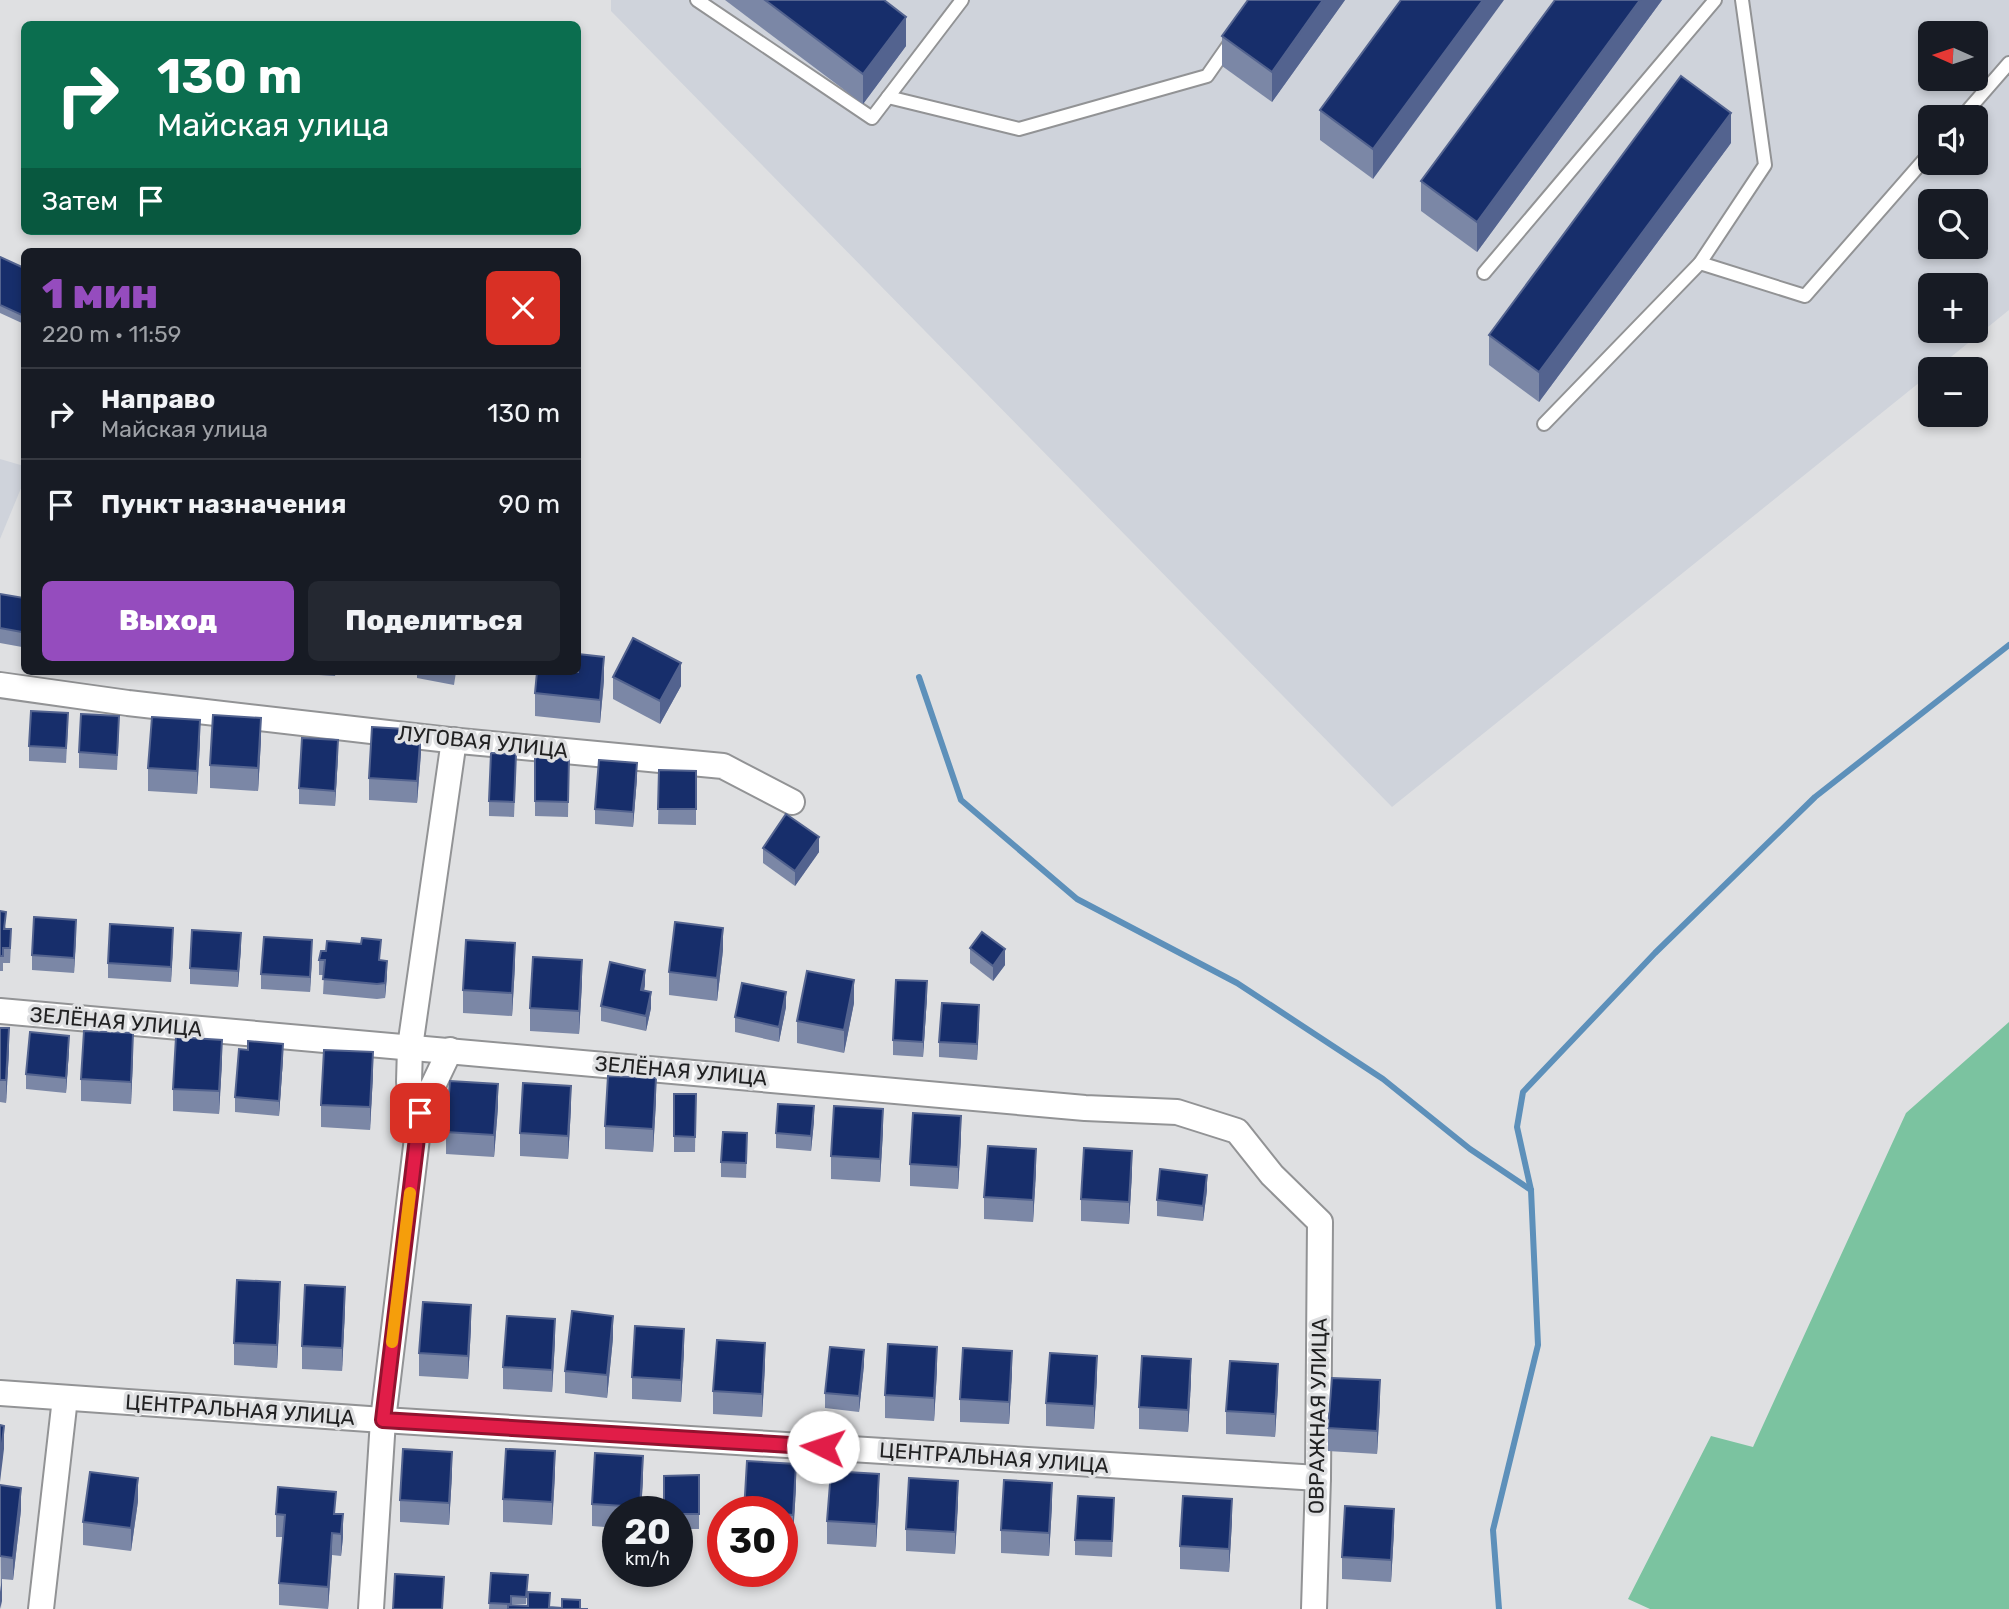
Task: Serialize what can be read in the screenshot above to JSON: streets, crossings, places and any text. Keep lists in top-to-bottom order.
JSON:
{
  "streets": {
    "street": [
      "ЛУГОВАЯ УЛИЦА",
      "ЗЕЛЁНАЯ УЛИЦА",
      "ЦЕНТРАЛЬНАЯ УЛИЦА",
      "ОВРАЖНАЯ УЛИЦА"
    ]
  },
  "crossings": [
    ["ЗЕЛЁНАЯ УЛИЦА", "ОВРАЖНАЯ УЛИЦА"],
    ["ЦЕНТРАЛЬНАЯ УЛИЦА", "ОВРАЖНАЯ УЛИЦА"]
  ],
  "north": "left",
  "page": {
    "map_buttons": ["+", "−"],
    "turn": ["130 m", "Майская улица"],
    "then": "Затем",
    "heading": ["1 мин", "220 m · 11:59"],
    "list": [
      {
        "name": "Направо",
        "note": "Майская улица",
        "value": "130 m"
      },
      {
        "name": "Пункт назначения",
        "value": "90 m"
      }
    ],
    "buttons": ["Выход", "Поделиться"],
    "speed": "20 km/h",
    "limit": "30"
  }
}
